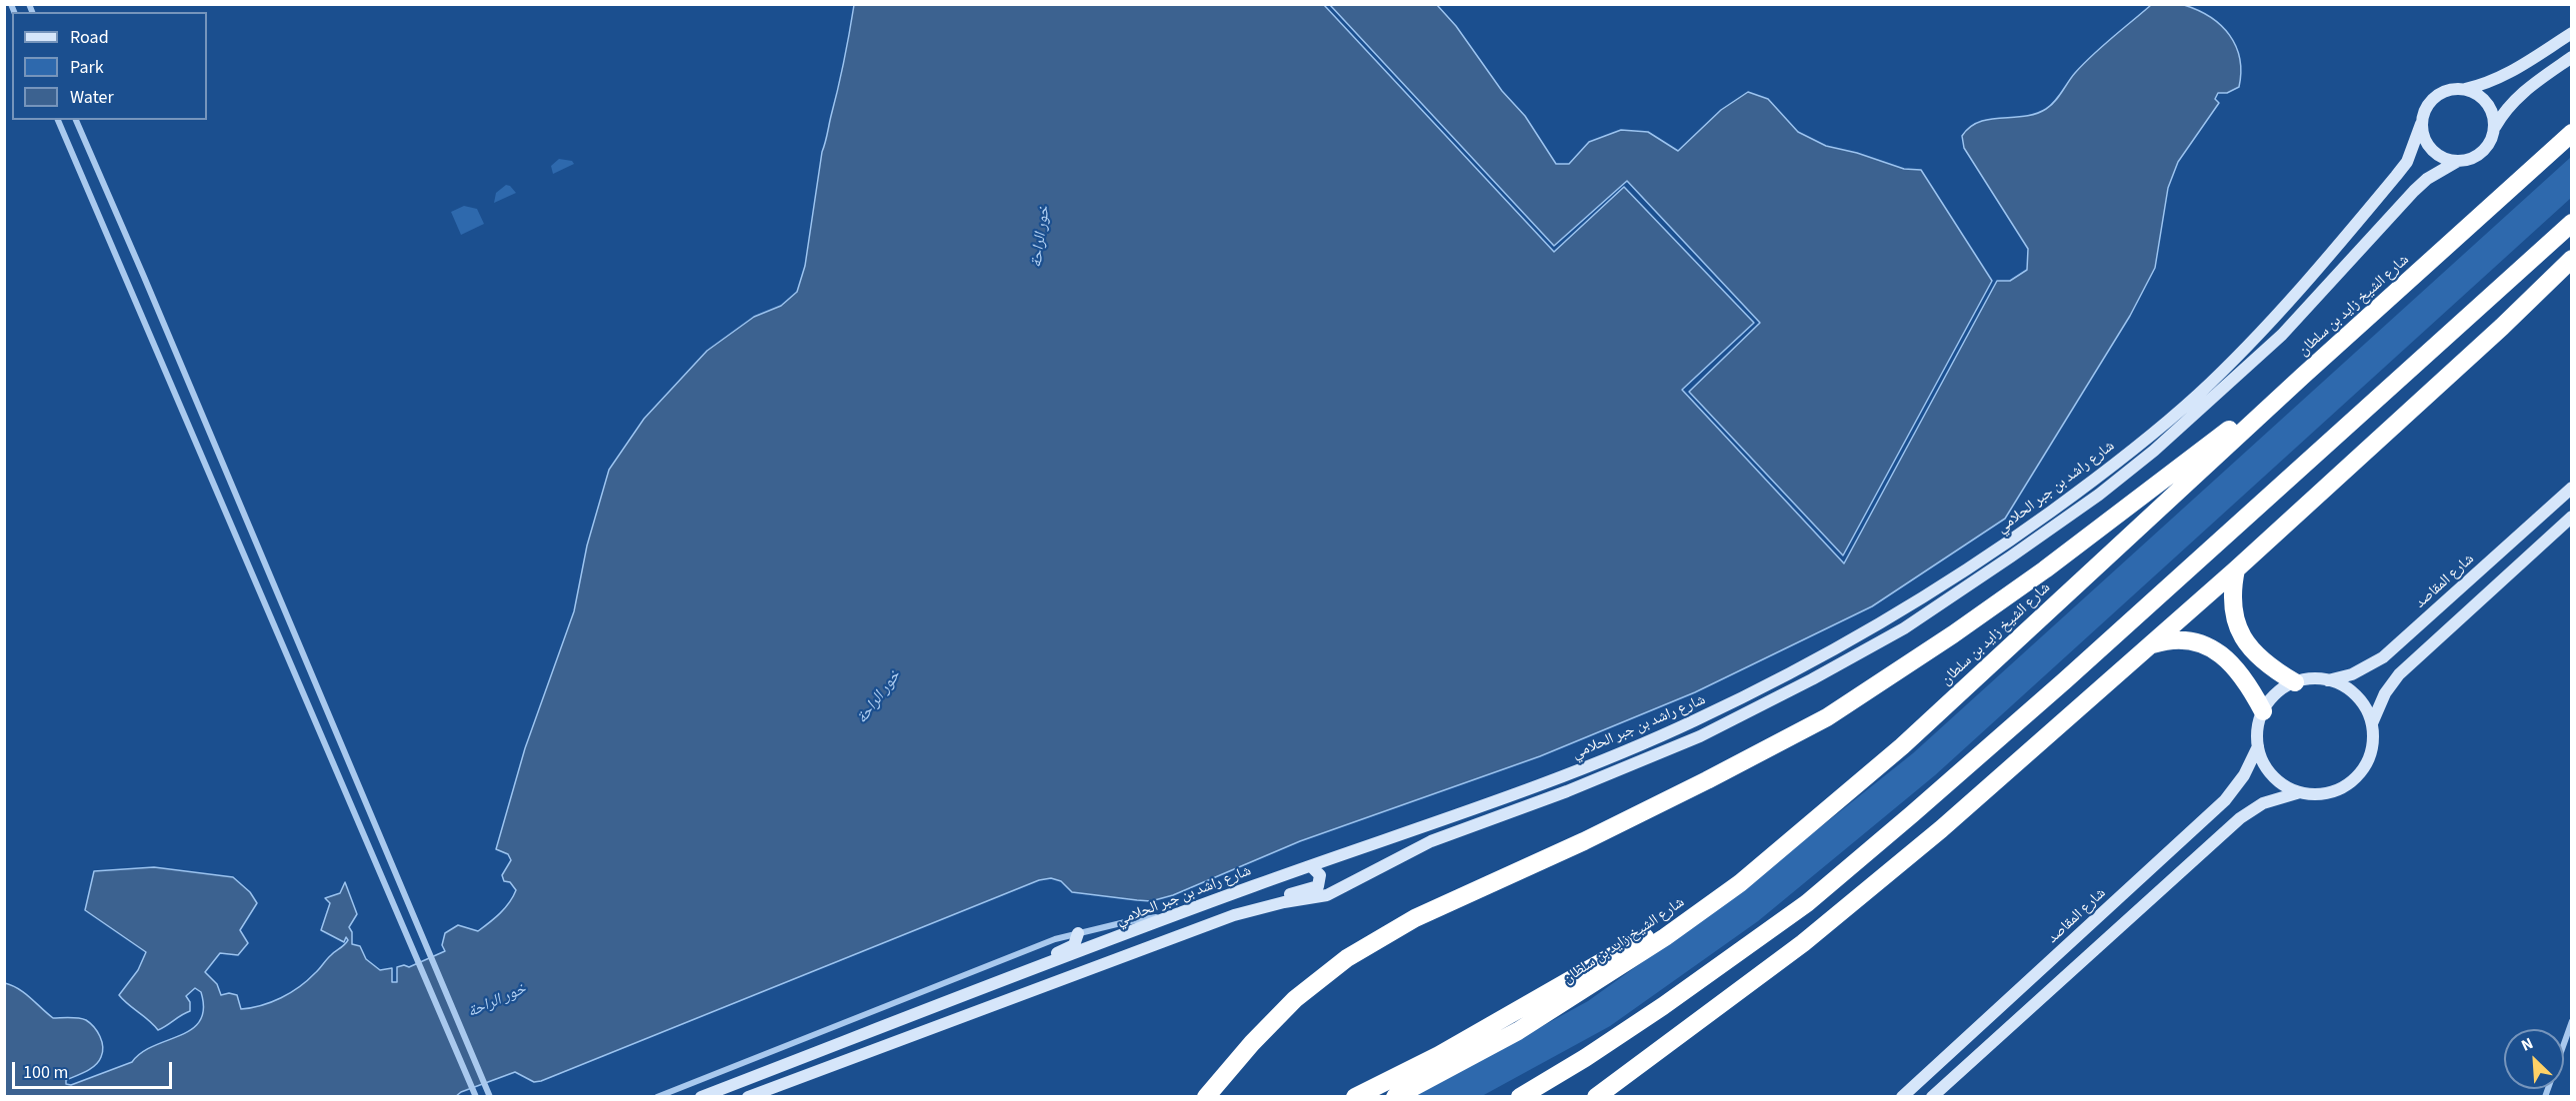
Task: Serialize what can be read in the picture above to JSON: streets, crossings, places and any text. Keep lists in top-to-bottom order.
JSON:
{
  "streets": {
    "highway": ["شارع الشيخ زايد بن سلطان"],
    "main road": ["شارع راشد بن جبر الحلامي", "شارع المقاصد"]
  },
  "water": ["خور الراحة"],
  "legend": ["Road", "Park", "Water"],
  "scale_bar": "100 m",
  "north": "top left"
}
